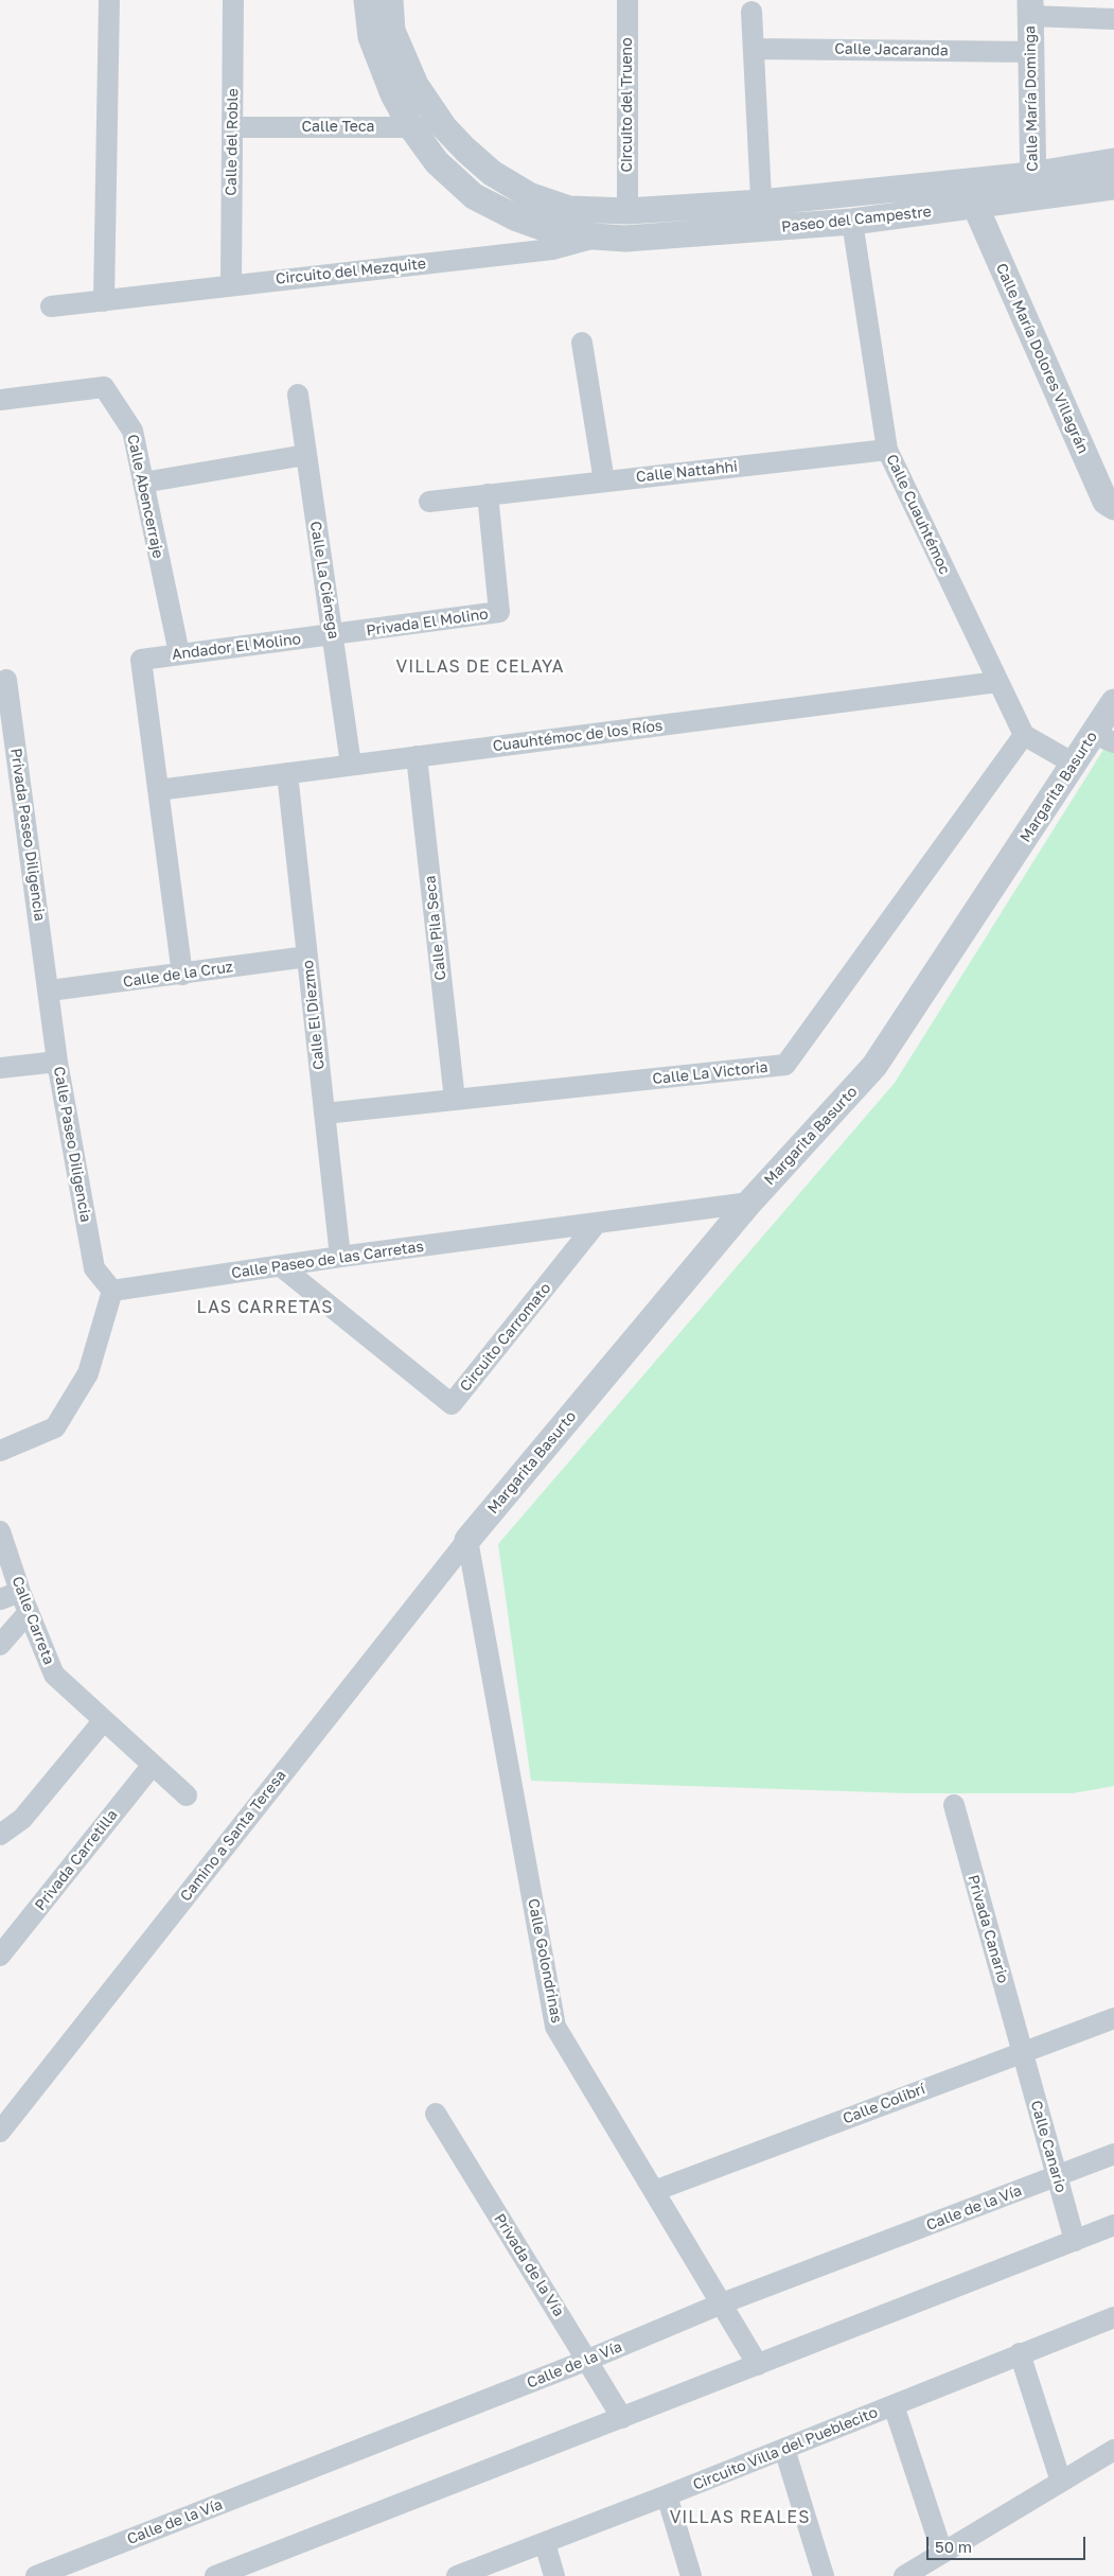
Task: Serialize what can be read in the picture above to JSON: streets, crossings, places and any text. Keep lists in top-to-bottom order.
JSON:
{
  "streets": {
    "street": [
      "Calle Jacaranda",
      "Calle María Dominga",
      "Circuito del Trueno",
      "Calle Teca",
      "Calle del Roble",
      "Paseo del Campestre",
      "Circuito del Mezquite",
      "Calle María Dolores Villagrán",
      "Calle Nattahhi",
      "Calle Abencerraje",
      "Calle Cuauhtémoc",
      "Calle La Ciénega",
      "Privada El Molino",
      "Andador El Molino",
      "Cuauhtémoc de los Ríos",
      "Margarita Basurto",
      "Privada Paseo Diligencia",
      "Calle Pila Seca",
      "Calle de la Cruz",
      "Calle El Diezmo",
      "Calle La Victoria",
      "Calle Paseo Diligencia",
      "Calle Paseo de las Carretas",
      "Circuito Carromato",
      "Calle Carreta",
      "Camino a Santa Teresa",
      "Privada Carretilla",
      "Privada Canario",
      "Calle Golondrinas",
      "Calle Colibrí",
      "Calle Canario",
      "Calle de la Vía",
      "Privada de la Vía",
      "Circuito Villa del Pueblecito"
    ]
  },
  "crossings": [
    ["Calle Jacaranda", "Calle María Dominga"],
    ["Calle María Dominga", "Paseo del Campestre"],
    ["Circuito del Trueno", "Paseo del Campestre"],
    ["Calle Teca", "Calle del Roble"],
    ["Calle Teca", "Paseo del Campestre"],
    ["Calle del Roble", "Circuito del Mezquite"],
    ["Paseo del Campestre", "Circuito del Mezquite"],
    ["Paseo del Campestre", "Calle María Dolores Villagrán"],
    ["Paseo del Campestre", "Calle Cuauhtémoc"],
    ["Calle Nattahhi", "Calle Cuauhtémoc"],
    ["Calle Nattahhi", "Privada El Molino"],
    ["Calle Abencerraje", "Andador El Molino"],
    ["Calle Cuauhtémoc", "Cuauhtémoc de los Ríos"],
    ["Calle Cuauhtémoc", "Calle La Victoria"],
    ["Calle La Ciénega", "Privada El Molino"],
    ["Calle La Ciénega", "Andador El Molino"],
    ["Calle La Ciénega", "Cuauhtémoc de los Ríos"],
    ["Privada El Molino", "Andador El Molino"],
    ["Andador El Molino", "Cuauhtémoc de los Ríos"],
    ["Cuauhtémoc de los Ríos", "Calle Pila Seca"],
    ["Cuauhtémoc de los Ríos", "Calle El Diezmo"],
    ["Margarita Basurto", "Calle Paseo de las Carretas"],
    ["Margarita Basurto", "Camino a Santa Teresa"],
    ["Margarita Basurto", "Calle Golondrinas"],
    ["Privada Paseo Diligencia", "Calle de la Cruz"],
    ["Privada Paseo Diligencia", "Calle Paseo Diligencia"],
    ["Calle Pila Seca", "Calle La Victoria"],
    ["Calle de la Cruz", "Calle El Diezmo"],
    ["Calle de la Cruz", "Calle Paseo Diligencia"],
    ["Calle El Diezmo", "Calle La Victoria"],
    ["Calle El Diezmo", "Calle Paseo de las Carretas"],
    ["Calle Paseo Diligencia", "Calle Paseo de las Carretas"],
    ["Calle Paseo de las Carretas", "Circuito Carromato"],
    ["Calle Carreta", "Privada Carretilla"],
    ["Camino a Santa Teresa", "Calle Golondrinas"],
    ["Privada Canario", "Calle Colibrí"],
    ["Privada Canario", "Calle Canario"],
    ["Calle Golondrinas", "Calle Colibrí"],
    ["Calle Golondrinas", "Calle de la Vía"],
    ["Calle Colibrí", "Calle Canario"],
    ["Calle Canario", "Calle de la Vía"],
    ["Calle de la Vía", "Privada de la Vía"]
  ],
  "districts": ["VILLAS DE CELAYA", "LAS CARRETAS", "VILLAS REALES"],
  "scale_bar": "50 m"
}
